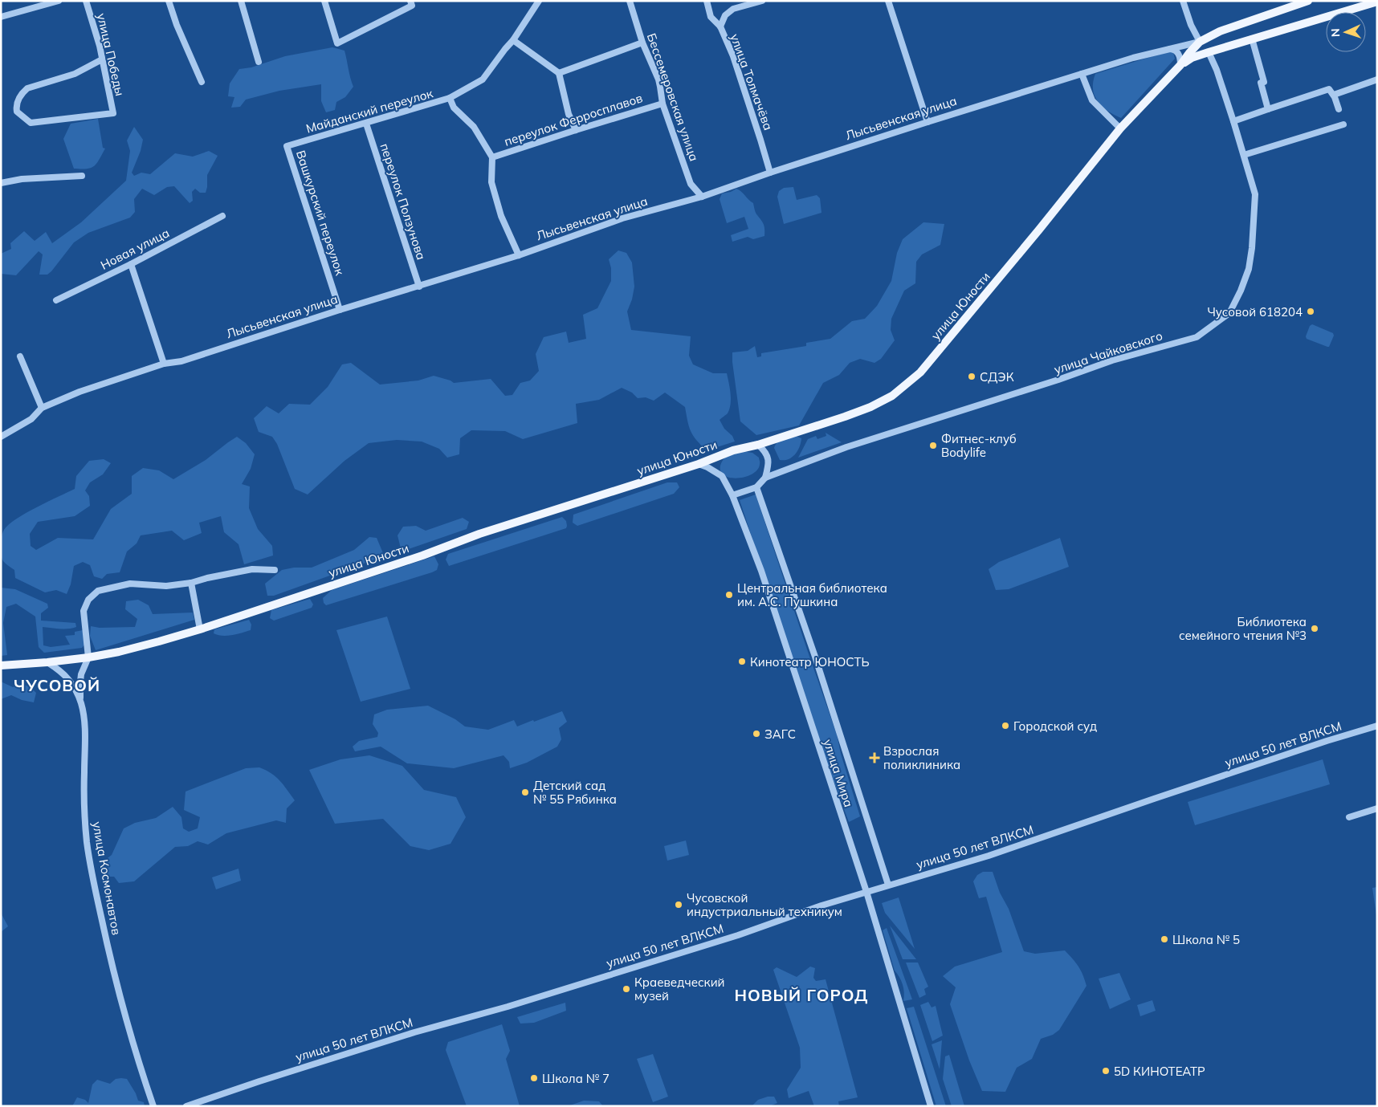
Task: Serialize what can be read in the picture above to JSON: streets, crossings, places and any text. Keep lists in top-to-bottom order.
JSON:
{
  "streets": {
    "main road": ["Лысьвенская улица", "улица Юности"],
    "street": [
      "улица Победы",
      "улица Толмачёва",
      "Бессемеровская улица",
      "Майданский переулок",
      "переулок Ферросплавов",
      "переулок Ползунова",
      "Вашкурский переулок",
      "Новая улица",
      "улица Чайковского",
      "улица 50 лет ВЛКСМ",
      "улица Мира",
      "улица Космонавтов"
    ]
  },
  "crossings": [
    ["улица Толмачёва", "Лысьвенская улица"],
    ["Бессемеровская улица", "Лысьвенская улица"],
    ["Бессемеровская улица", "переулок Ферросплавов"],
    ["Майданский переулок", "переулок Ферросплавов"],
    ["Майданский переулок", "переулок Ползунова"],
    ["Майданский переулок", "Вашкурский переулок"],
    ["Лысьвенская улица", "переулок Ползунова"],
    ["Лысьвенская улица", "Вашкурский переулок"],
    ["Лысьвенская улица", "улица Юности"],
    ["улица Юности", "улица Мира"],
    ["улица Юности", "улица Космонавтов"],
    ["улица Чайковского", "улица Мира"],
    ["улица 50 лет ВЛКСМ", "улица Мира"]
  ],
  "districts": ["ЧУСОВОЙ", "НОВЫЙ ГОРОД"],
  "places": {
    "other": [
      "Чусовой 618204",
      "СДЭК",
      "Фитнес-клуб Bodylife",
      "Центральная библиотека им. А.С. Пушкина",
      "Библиотека семейного чтения №3",
      "Кинотеатр ЮНОСТЬ",
      "Городской суд",
      "ЗАГС",
      "Детский сад № 55 Рябинка",
      "Чусовской индустриальный техникум",
      "Школа № 5",
      "Краеведческий музей",
      "5D КИНОТЕАТР",
      "Школа № 7"
    ],
    "health": ["Взрослая поликлиника"]
  },
  "north": "left"
}
